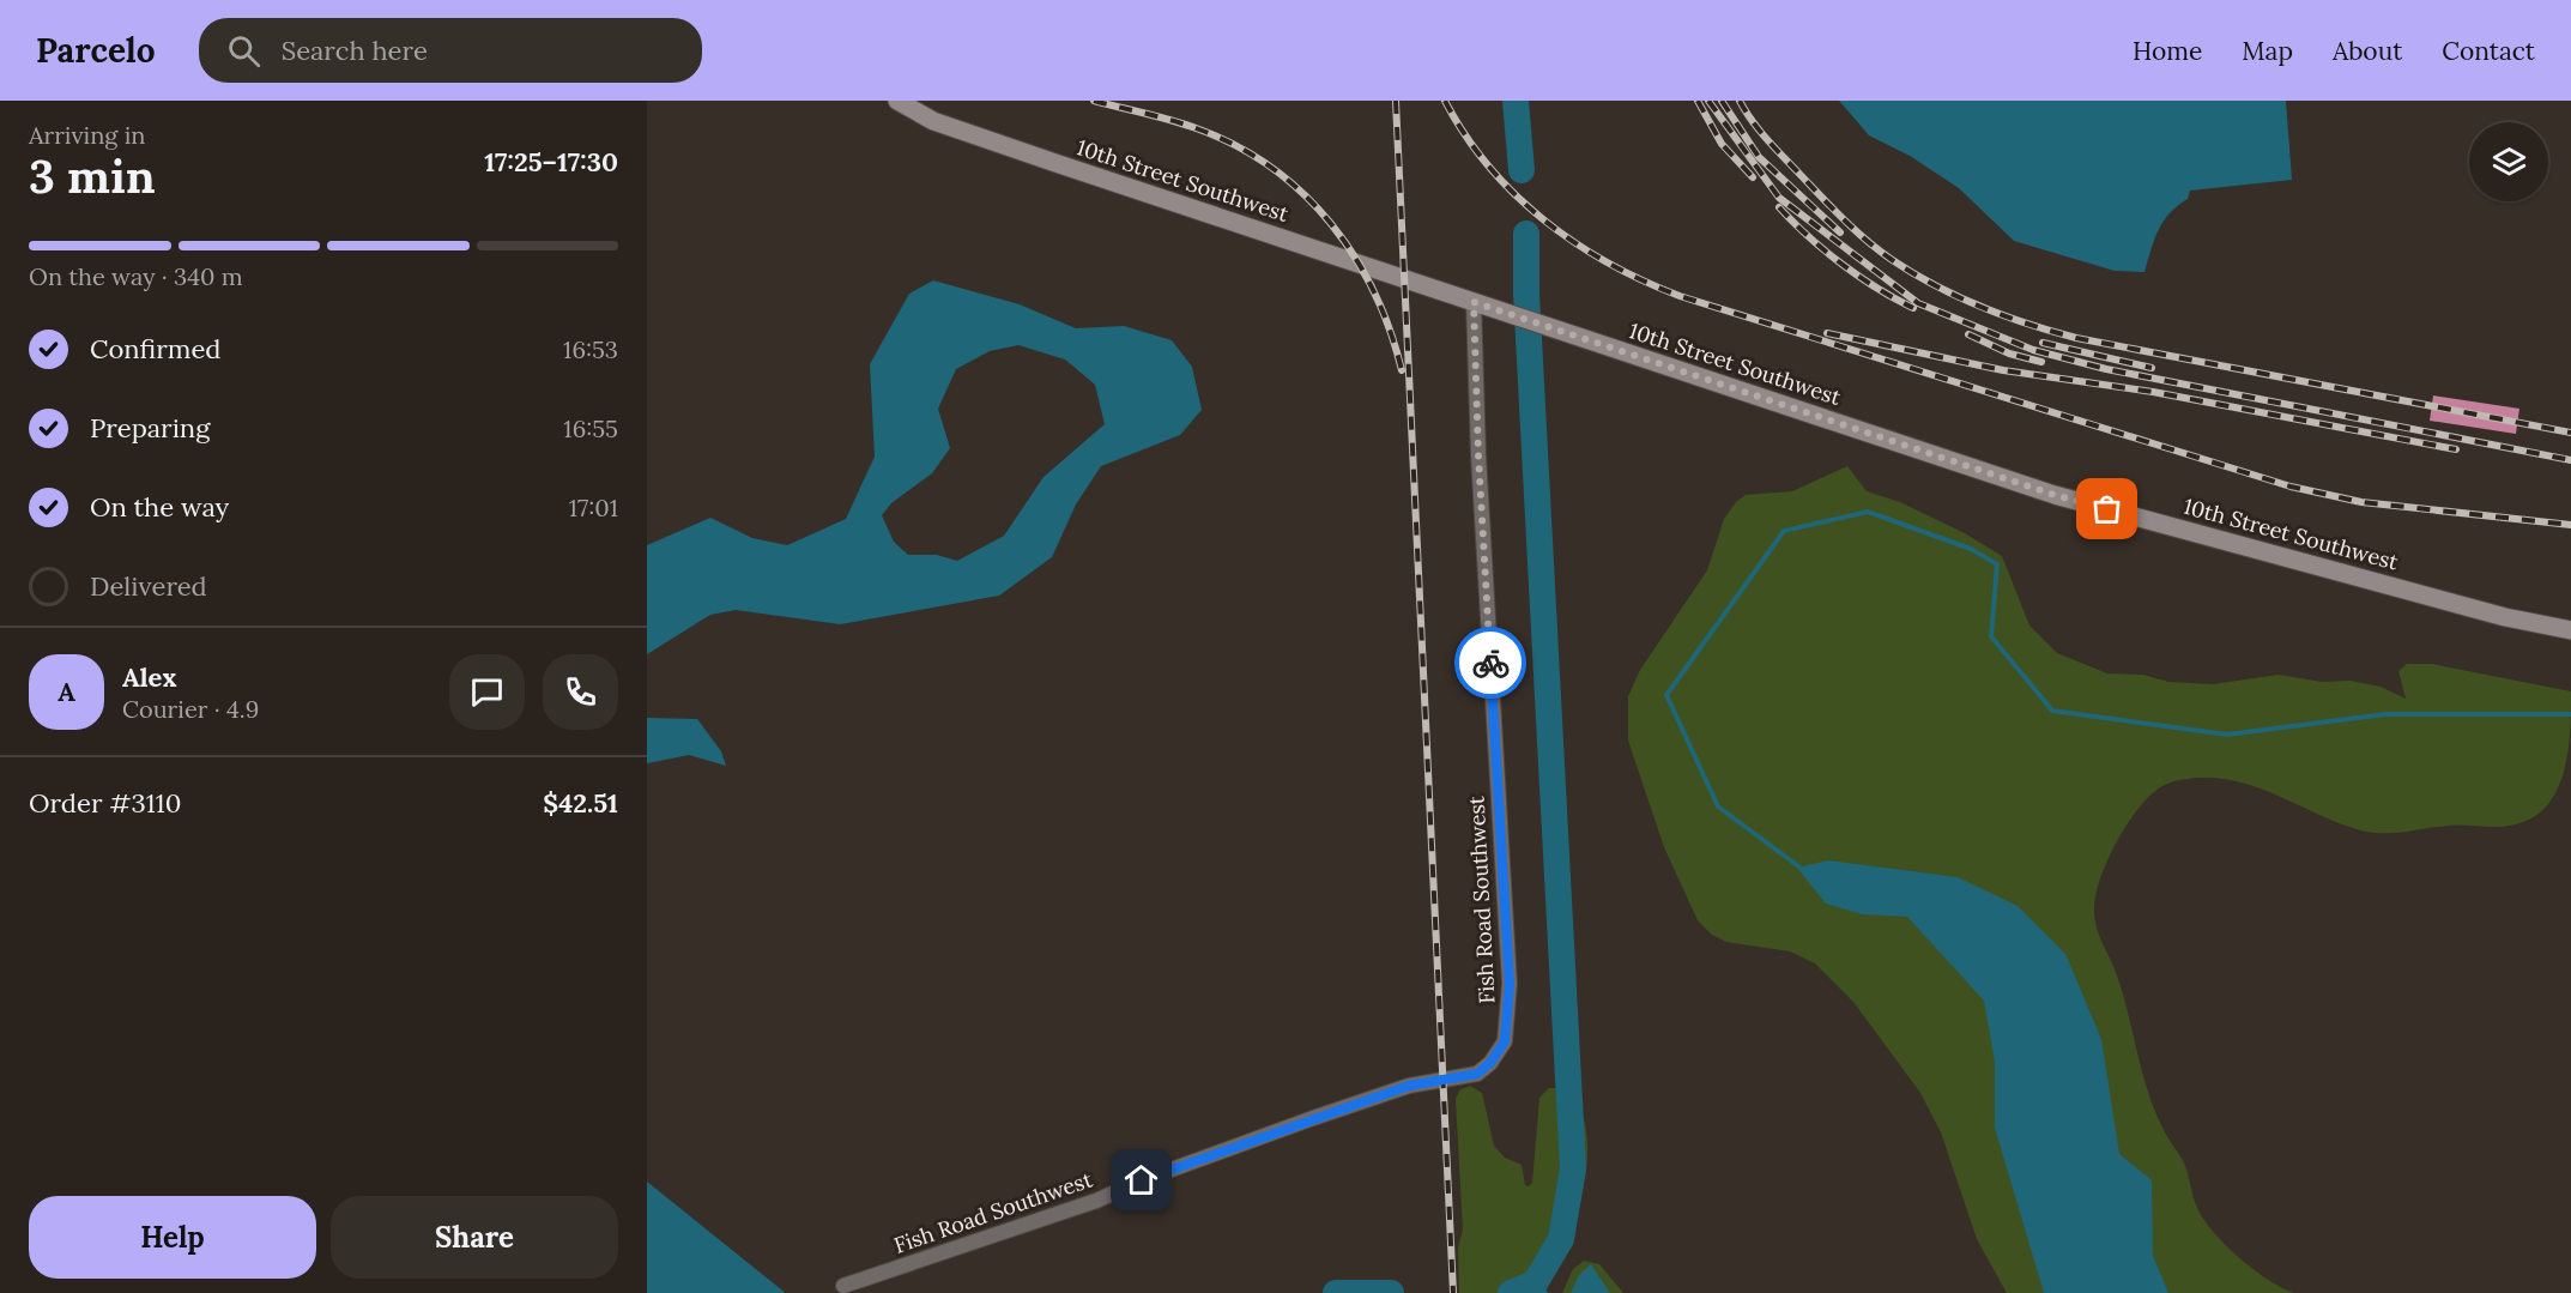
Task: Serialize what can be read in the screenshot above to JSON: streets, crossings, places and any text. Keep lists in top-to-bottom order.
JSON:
{
  "streets": {
    "main road": ["10th Street Southwest"],
    "street": ["Fish Road Southwest"]
  },
  "crossings": [
    ["10th Street Southwest", "Fish Road Southwest"]
  ],
  "page": {
    "header": "Parcelo",
    "search": "Search here",
    "nav": [
      "Home",
      "Map",
      "About",
      "Contact"
    ],
    "heading": ["3 min", "Arriving in", "17:25–17:30"],
    "panel": [
      "Alex",
      "Courier · 4.9",
      "Order #3110",
      "$42.51"
    ],
    "bar": "On the way · 340 m",
    "list": [
      ["Confirmed", "16:53"],
      ["Preparing", "16:55"],
      ["On the way", "17:01"],
      "Delivered"
    ],
    "round": "A",
    "buttons": ["Help", "Share"]
  }
}
